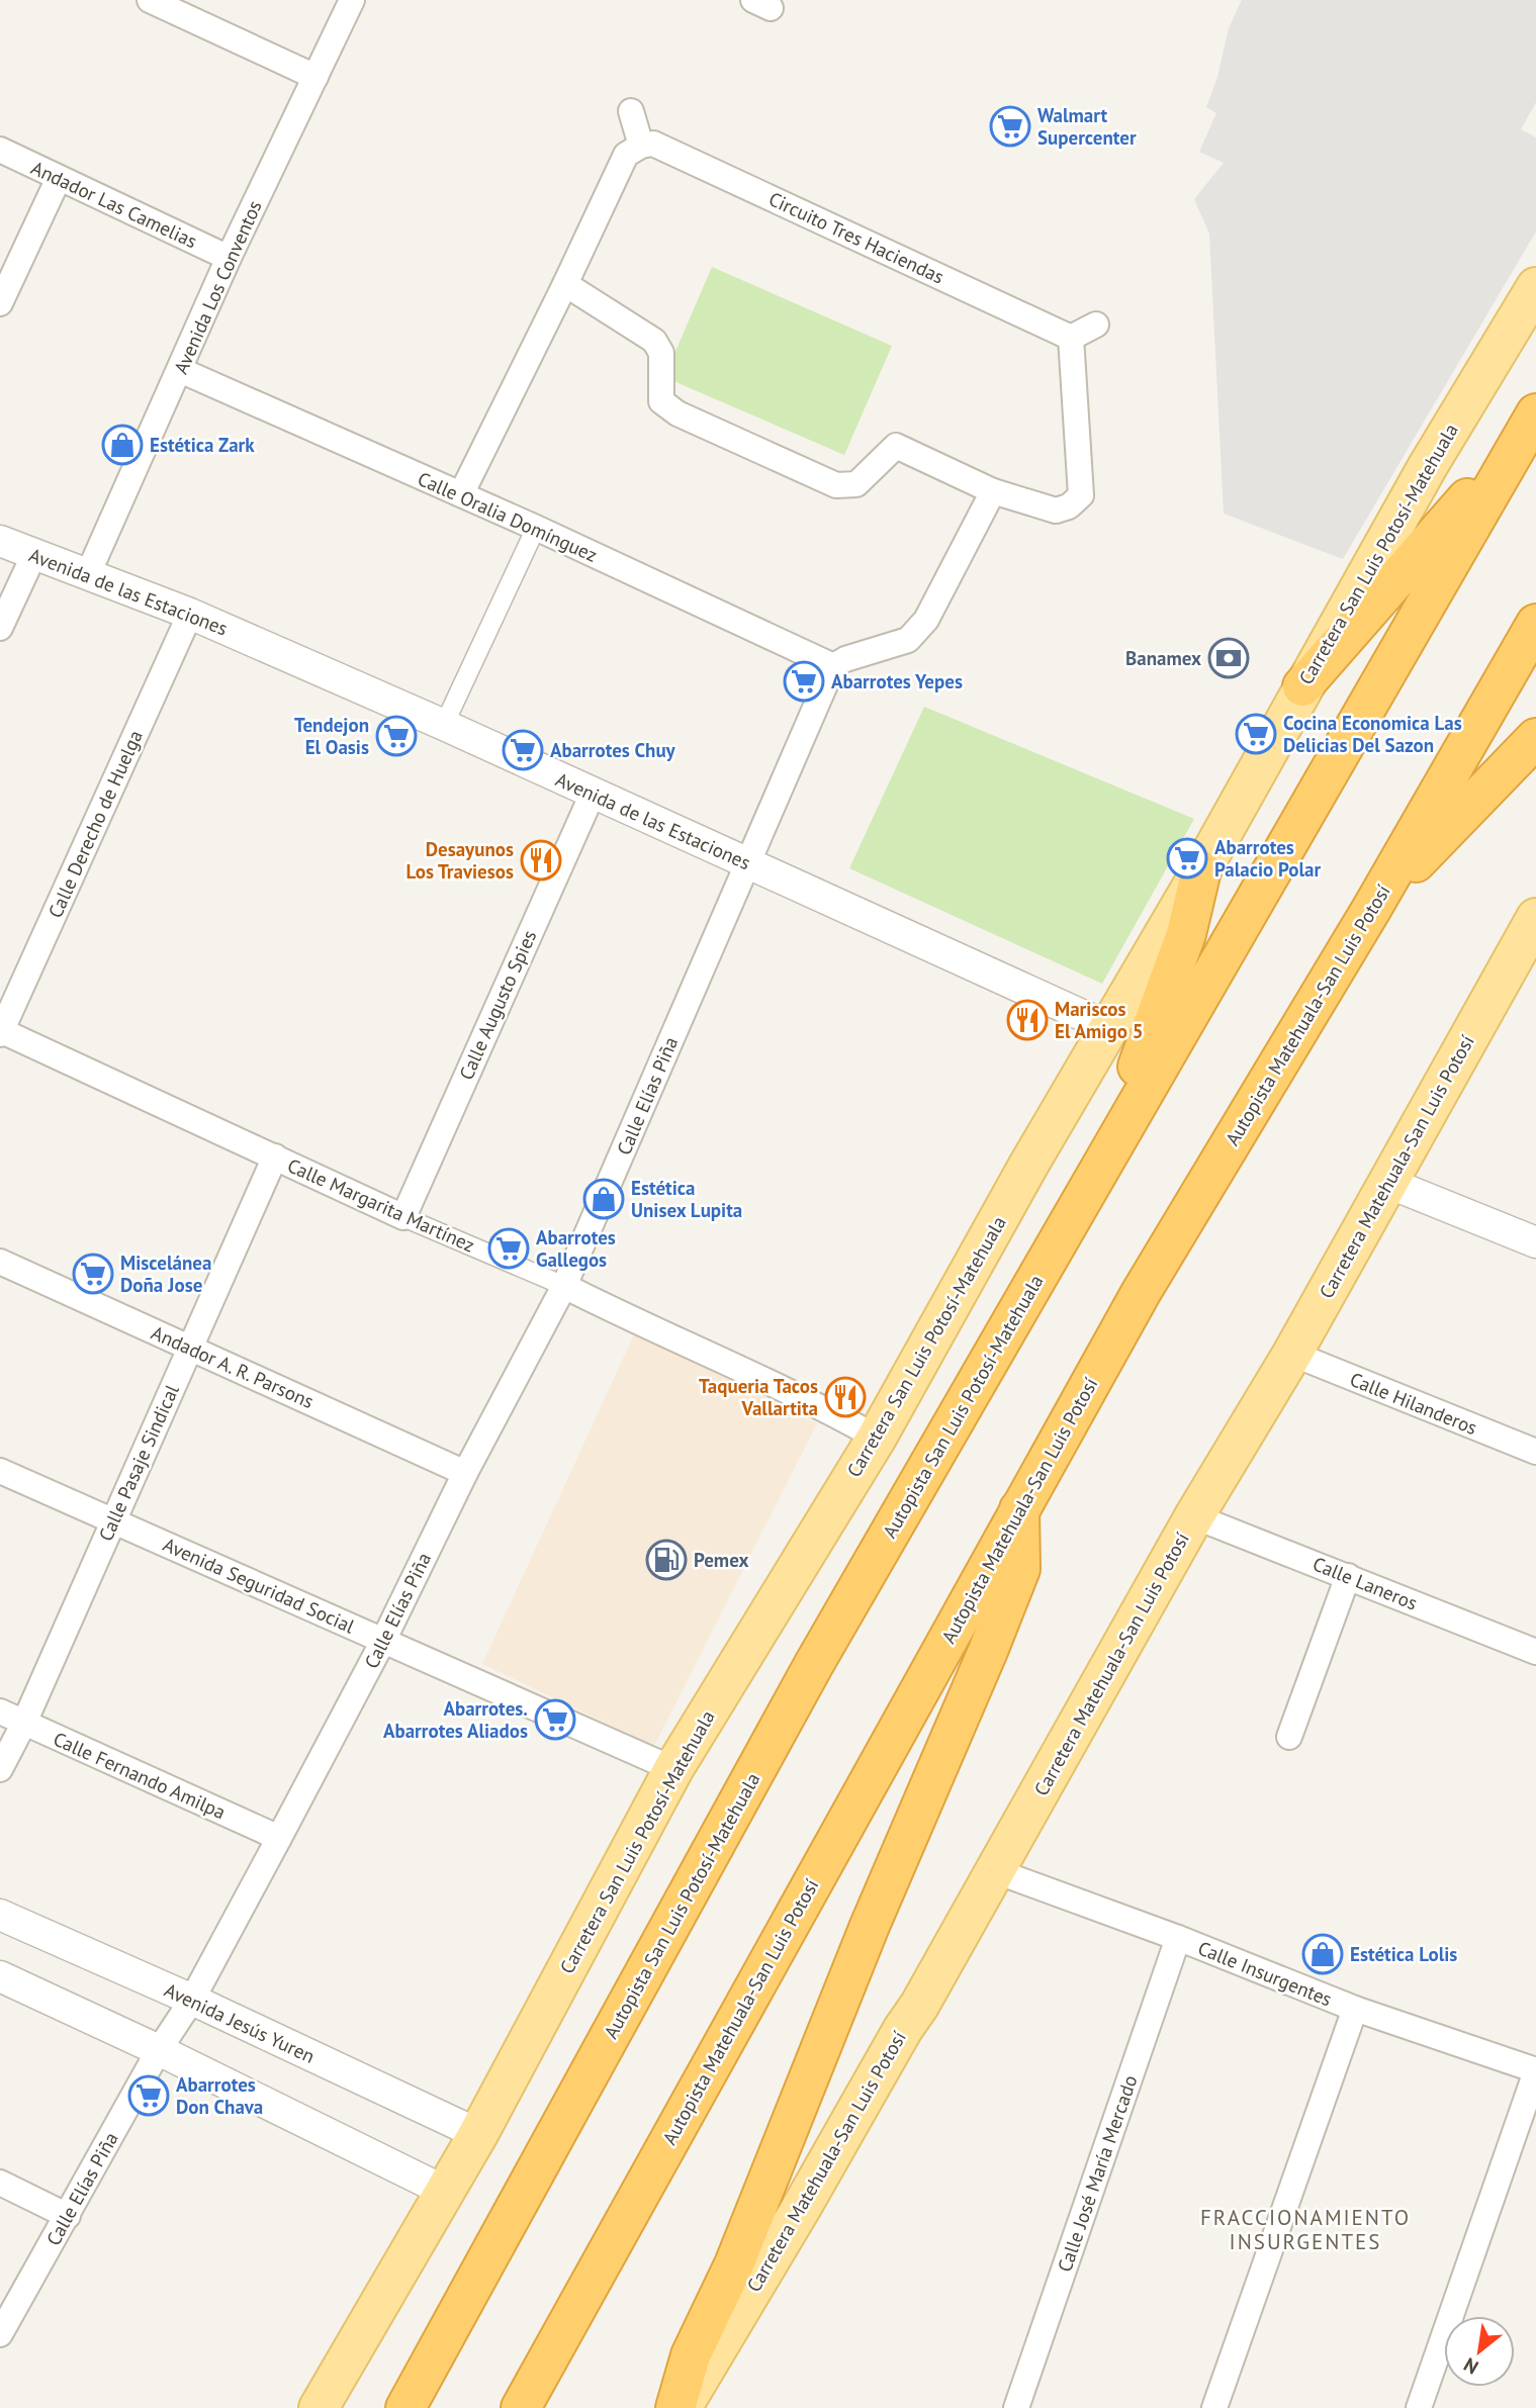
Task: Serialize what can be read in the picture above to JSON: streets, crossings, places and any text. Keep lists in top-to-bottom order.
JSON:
{
  "streets": {
    "highway": ["Autopista Matehuala-San Luis Potosí", "Autopista San Luis Potosí-Matehuala"],
    "main road": ["Carretera San Luis Potosí-Matehuala", "Carretera Matehuala-San Luis Potosí"],
    "street": [
      "Andador Las Camelias",
      "Circuito Tres Haciendas",
      "Avenida Los Conventos",
      "Calle Oralia Domínguez",
      "Avenida de las Estaciones",
      "Calle Derecho de Huelga",
      "Calle Augusto Spies",
      "Calle Elías Piña",
      "Calle Margarita Martínez",
      "Andador A. R. Parsons",
      "Calle Hilanderos",
      "Calle Pasaje Sindical",
      "Calle Laneros",
      "Avenida Seguridad Social",
      "Calle Fernando Amilpa",
      "Calle Insurgentes",
      "Avenida Jesús Yuren",
      "Calle José María Mercado"
    ]
  },
  "crossings": [
    ["Andador Las Camelias", "Avenida Los Conventos"],
    ["Avenida Los Conventos", "Calle Oralia Domínguez"],
    ["Avenida Los Conventos", "Avenida de las Estaciones"],
    ["Carretera San Luis Potosí-Matehuala", "Avenida de las Estaciones"],
    ["Carretera San Luis Potosí-Matehuala", "Calle Margarita Martínez"],
    ["Carretera San Luis Potosí-Matehuala", "Avenida Seguridad Social"],
    ["Carretera San Luis Potosí-Matehuala", "Avenida Jesús Yuren"],
    ["Avenida de las Estaciones", "Calle Derecho de Huelga"],
    ["Avenida de las Estaciones", "Calle Augusto Spies"],
    ["Avenida de las Estaciones", "Calle Elías Piña"],
    ["Calle Derecho de Huelga", "Calle Margarita Martínez"],
    ["Calle Augusto Spies", "Calle Margarita Martínez"],
    ["Calle Elías Piña", "Calle Margarita Martínez"],
    ["Calle Elías Piña", "Andador A. R. Parsons"],
    ["Calle Elías Piña", "Avenida Seguridad Social"],
    ["Calle Elías Piña", "Calle Fernando Amilpa"],
    ["Calle Elías Piña", "Avenida Jesús Yuren"],
    ["Carretera Matehuala-San Luis Potosí", "Calle Hilanderos"],
    ["Carretera Matehuala-San Luis Potosí", "Calle Laneros"],
    ["Carretera Matehuala-San Luis Potosí", "Calle Insurgentes"],
    ["Calle Margarita Martínez", "Calle Pasaje Sindical"],
    ["Andador A. R. Parsons", "Calle Pasaje Sindical"],
    ["Calle Pasaje Sindical", "Avenida Seguridad Social"],
    ["Calle Pasaje Sindical", "Calle Fernando Amilpa"],
    ["Calle Insurgentes", "Calle José María Mercado"]
  ],
  "districts": ["FRACCIONAMIENTO INSURGENTES"],
  "places": {
    "supermarket": [
      "Walmart Supercenter",
      "Abarrotes Yepes",
      "Cocina Economica Las Delicias Del Sazon",
      "Tendejon El Oasis",
      "Abarrotes Chuy",
      "Abarrotes Palacio Polar",
      "Abarrotes Gallegos",
      "Miscelánea Doña Jose",
      "Abarrotes. Abarrotes Aliados",
      "Abarrotes Don Chava"
    ],
    "shop": ["Estética Zark", "Estética Unisex Lupita", "Estética Lolis"],
    "bank": ["Banamex"],
    "restaurant": ["Desayunos Los Traviesos", "Mariscos El Amigo 5", "Taqueria Tacos Vallartita"],
    "fuel station": ["Pemex"]
  },
  "north": "bottom left"
}
